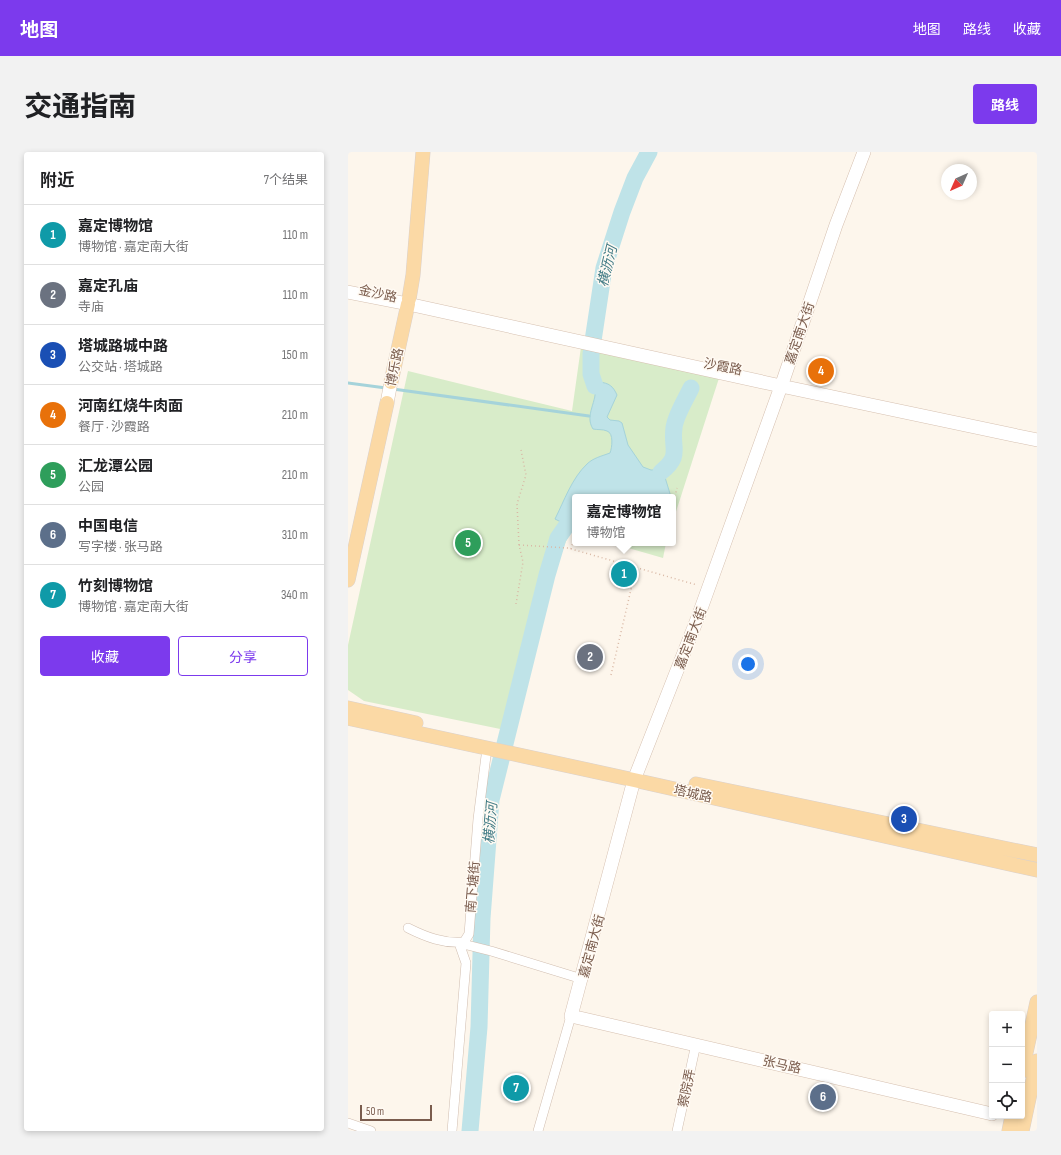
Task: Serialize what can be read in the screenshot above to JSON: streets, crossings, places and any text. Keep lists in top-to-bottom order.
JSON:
{
  "streets": {
    "main road": ["博乐路", "塔城路"],
    "street": [
      "金沙路",
      "嘉定南大街",
      "沙霞路",
      "南下塘街",
      "张马路",
      "察院弄"
    ]
  },
  "crossings": [
    ["金沙路", "沙霞路"],
    ["金沙路", "博乐路"],
    ["嘉定南大街", "沙霞路"],
    ["嘉定南大街", "塔城路"],
    ["嘉定南大街", "张马路"],
    ["沙霞路", "博乐路"],
    ["塔城路", "南下塘街"],
    ["张马路", "察院弄"]
  ],
  "water": ["横沥河"],
  "scale_bar": "50 m",
  "north": "bottom left",
  "page": {
    "header": "地图",
    "nav": ["地图", "路线", "收藏"],
    "title": "交通指南",
    "buttons": [
      "路线",
      ["收藏", "分享"]
    ],
    "heading": ["附近", "7个结果"],
    "list": [
      {
        "mark": "1",
        "name": "嘉定博物馆",
        "note": "博物馆 · 嘉定南大街",
        "value": "110 m"
      },
      {
        "mark": "2",
        "name": "嘉定孔庙",
        "note": "寺庙",
        "value": "110 m"
      },
      {
        "mark": "3",
        "name": "塔城路城中路",
        "note": "公交站 · 塔城路",
        "value": "150 m"
      },
      {
        "mark": "4",
        "name": "河南红烧牛肉面",
        "note": "餐厅 · 沙霞路",
        "value": "210 m"
      },
      {
        "mark": "5",
        "name": "汇龙潭公园",
        "note": "公园",
        "value": "210 m"
      },
      {
        "mark": "6",
        "name": "中国电信",
        "note": "写字楼 · 张马路",
        "value": "310 m"
      },
      {
        "mark": "7",
        "name": "竹刻博物馆",
        "note": "博物馆 · 嘉定南大街",
        "value": "340 m"
      }
    ],
    "pins": [
      "4",
      "5",
      "1",
      "2",
      "3",
      "7",
      "6"
    ],
    "popup": ["嘉定博物馆", "博物馆"],
    "map_buttons": ["+", "−"],
    "scale": "50 m"
  }
}
